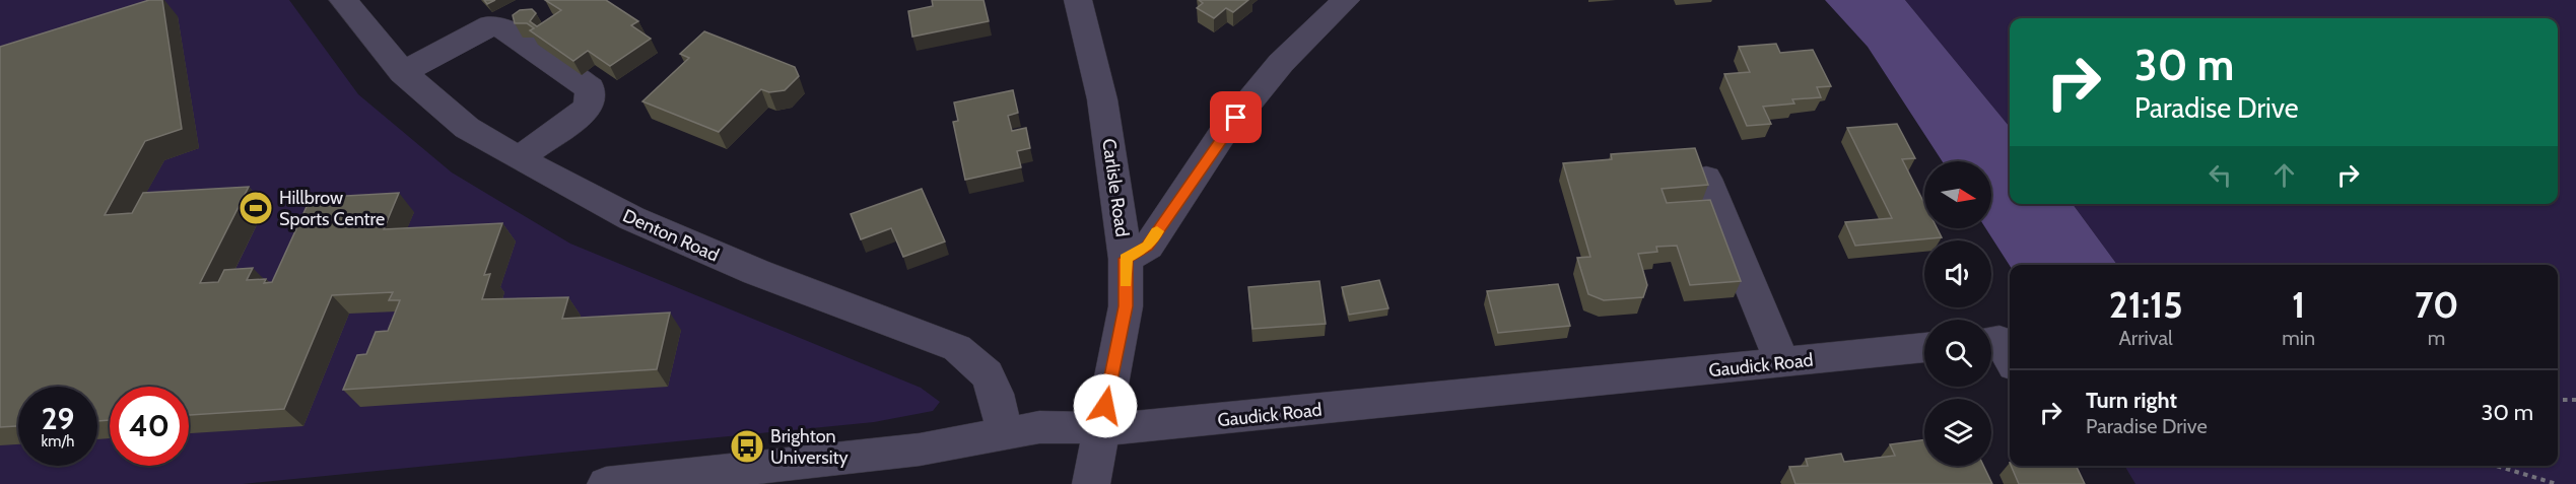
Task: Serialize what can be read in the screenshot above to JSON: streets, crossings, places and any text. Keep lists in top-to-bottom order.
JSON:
{
  "streets": {
    "street": ["Carlisle Road", "Denton Road", "Gaudick Road"]
  },
  "crossings": [
    ["Carlisle Road", "Gaudick Road"],
    ["Denton Road", "Gaudick Road"]
  ],
  "places": {
    "sports": ["Hillbrow Sports Centre"],
    "bus stop": ["Brighton University"]
  },
  "north": "right",
  "page": {
    "turn": ["30 m", "Paradise Drive"],
    "eta": [
      "21:15",
      "Arrival",
      "1",
      "min",
      "70",
      "m"
    ],
    "list": [
      {
        "name": "Turn right",
        "note": "Paradise Drive",
        "value": "30 m"
      }
    ],
    "speed": "29 km/h",
    "limit": "40"
  }
}
